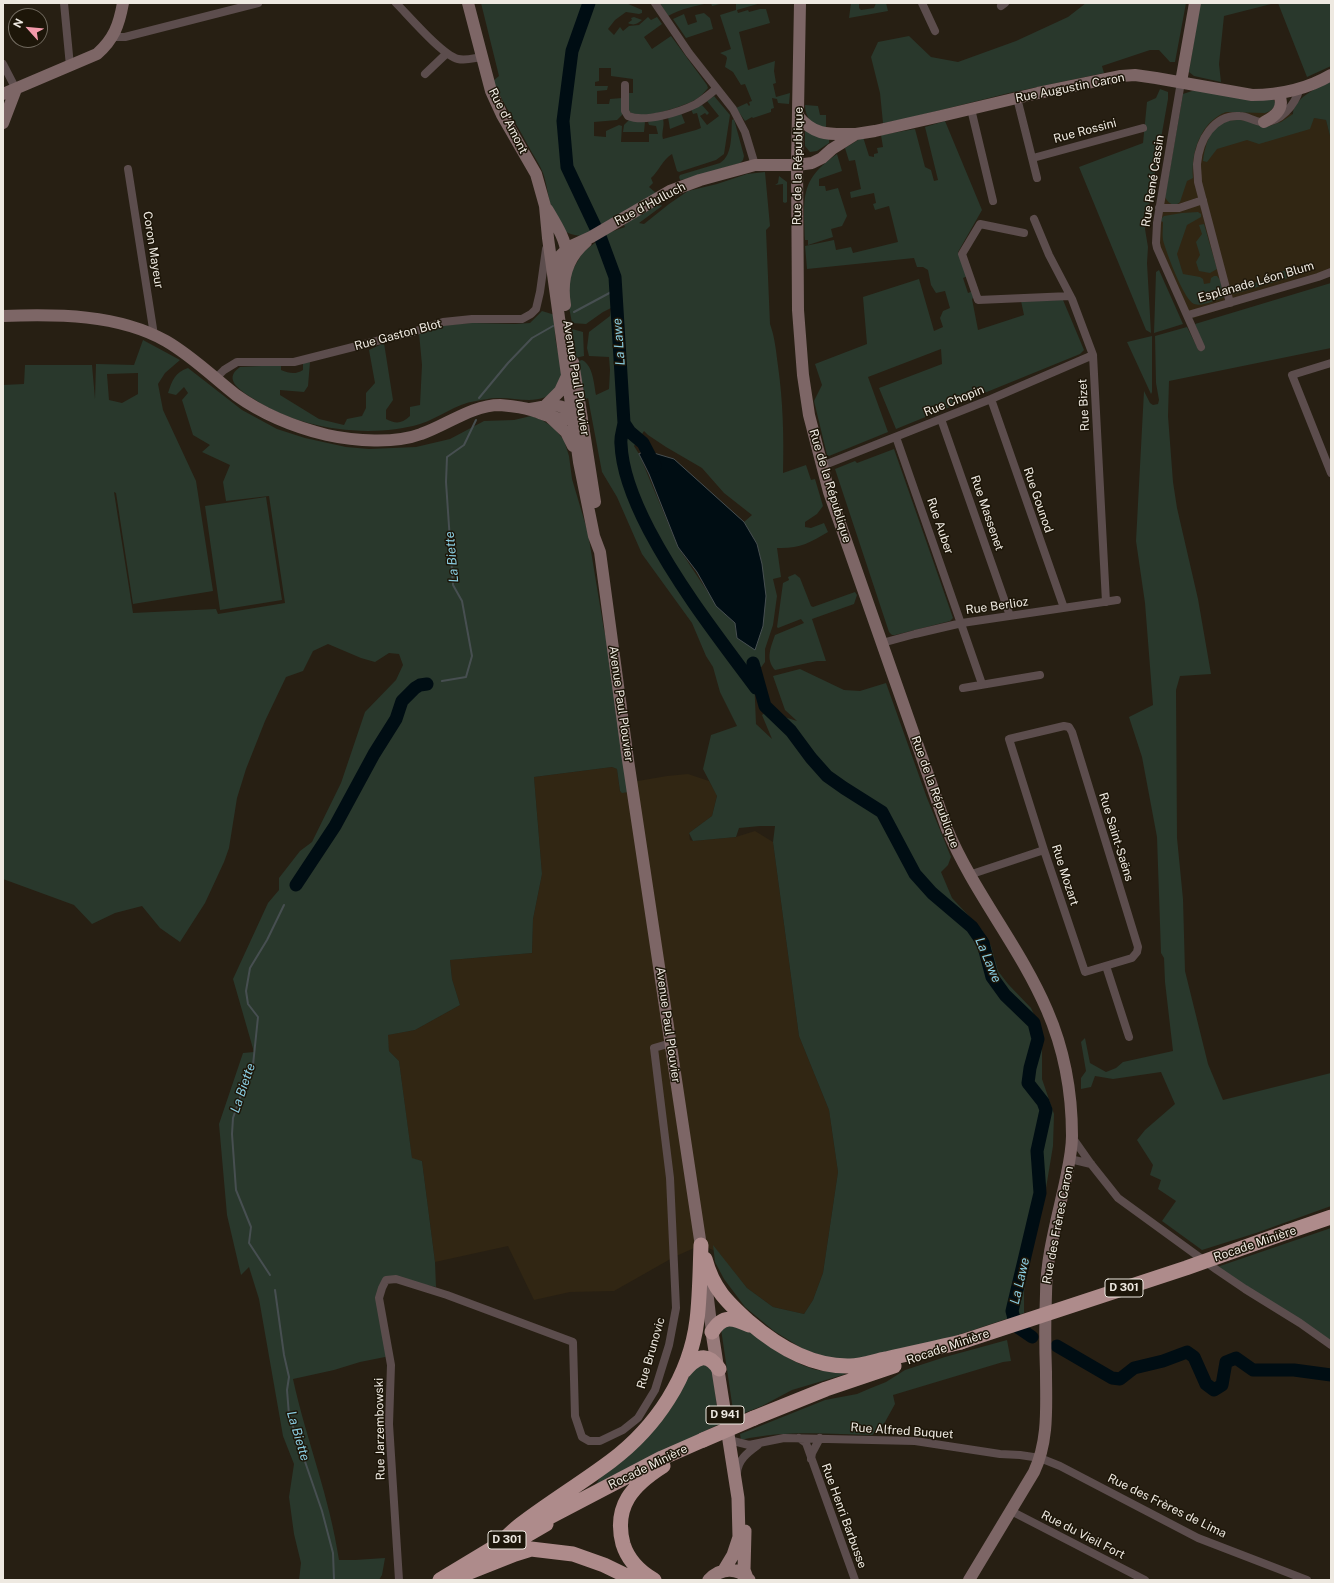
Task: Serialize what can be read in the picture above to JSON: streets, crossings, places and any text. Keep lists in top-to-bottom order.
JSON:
{
  "streets": {
    "highway": ["Rocade Minière", "D 301"],
    "main road": [
      "Rue Augustin Caron",
      "Rue d'Amont",
      "Rue de la République",
      "Rue d'Hulluch",
      "Avenue Paul Plouvier",
      "Rue des Frères Caron",
      "D 941"
    ],
    "street": [
      "Rue Rossini",
      "Rue René Cassin",
      "Coron Mayeur",
      "Esplanade Léon Blum",
      "Rue Gaston Blot",
      "Rue Chopin",
      "Rue Bizet",
      "Rue Gounod",
      "Rue Massenet",
      "Rue Auber",
      "Rue Berlioz",
      "Rue Saint-Saëns",
      "Rue Mozart",
      "Rue Brunovic",
      "Rue Jarzembowski",
      "Rue Alfred Buquet",
      "Rue des Frères de Lima",
      "Rue Henri Barbusse",
      "Rue du Vieil Fort"
    ]
  },
  "crossings": [
    ["Rue Augustin Caron", "Rue de la République"],
    ["Rue Augustin Caron", "Rue René Cassin"],
    ["Rue Augustin Caron", "Rue d'Hulluch"],
    ["Rue d'Amont", "Rue Gaston Blot"],
    ["Rue d'Amont", "Avenue Paul Plouvier"],
    ["Rue de la République", "Rue d'Hulluch"],
    ["Rue de la République", "Rue Chopin"],
    ["Rue de la République", "Rue Berlioz"],
    ["Rue de la République", "Rue des Frères Caron"],
    ["Rue René Cassin", "Esplanade Léon Blum"],
    ["Rue Gaston Blot", "Avenue Paul Plouvier"],
    ["Avenue Paul Plouvier", "Rue Brunovic"],
    ["Avenue Paul Plouvier", "Rue Alfred Buquet"],
    ["Rue Chopin", "Rue Bizet"],
    ["Rue Chopin", "Rue Gounod"],
    ["Rue Chopin", "Rue Massenet"],
    ["Rue Chopin", "Rue Auber"],
    ["Rue Bizet", "Rue Berlioz"],
    ["Rue Gounod", "Rue Berlioz"],
    ["Rue Massenet", "Rue Berlioz"],
    ["Rue Auber", "Rue Berlioz"],
    ["Rue Saint-Saëns", "Rue Mozart"],
    ["Rue des Frères Caron", "Rue Alfred Buquet"],
    ["Rue des Frères Caron", "Rue des Frères de Lima"],
    ["Rue des Frères Caron", "Rue du Vieil Fort"],
    ["Rue Brunovic", "Rue Jarzembowski"],
    ["Rue Alfred Buquet", "Rue des Frères de Lima"],
    ["Rue Alfred Buquet", "Rue Henri Barbusse"]
  ],
  "water": ["La Lawe", "La Biette"],
  "north": "top left"
}
